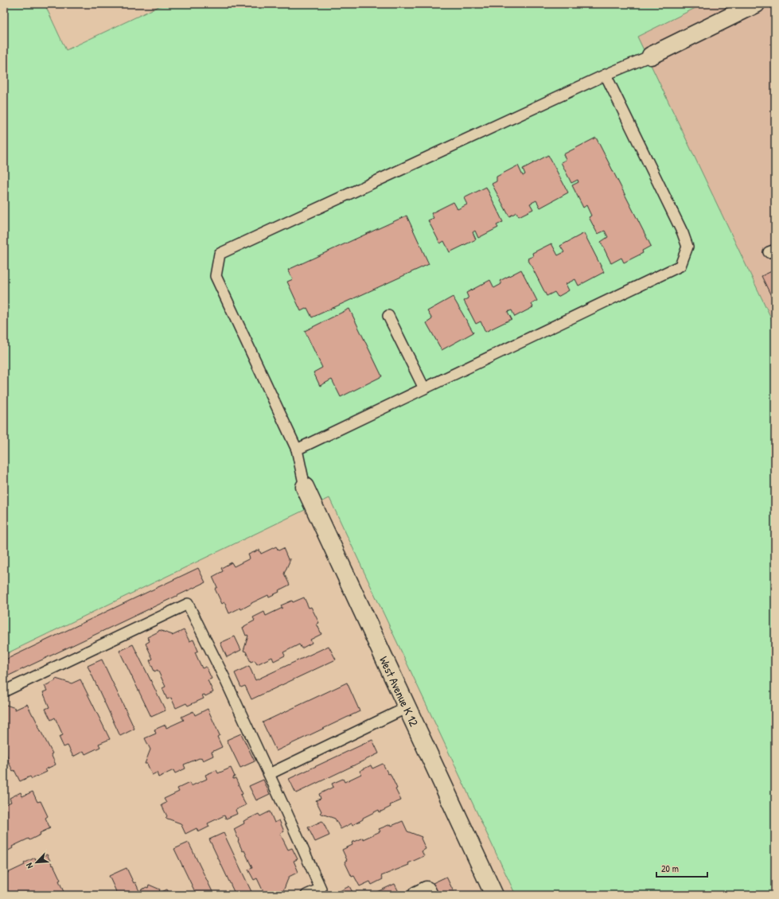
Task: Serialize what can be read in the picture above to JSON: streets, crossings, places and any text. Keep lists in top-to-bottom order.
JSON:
{
  "streets": {
    "street": ["West Avenue K 12"]
  },
  "scale_bar": "20 m",
  "north": "bottom left"
}
